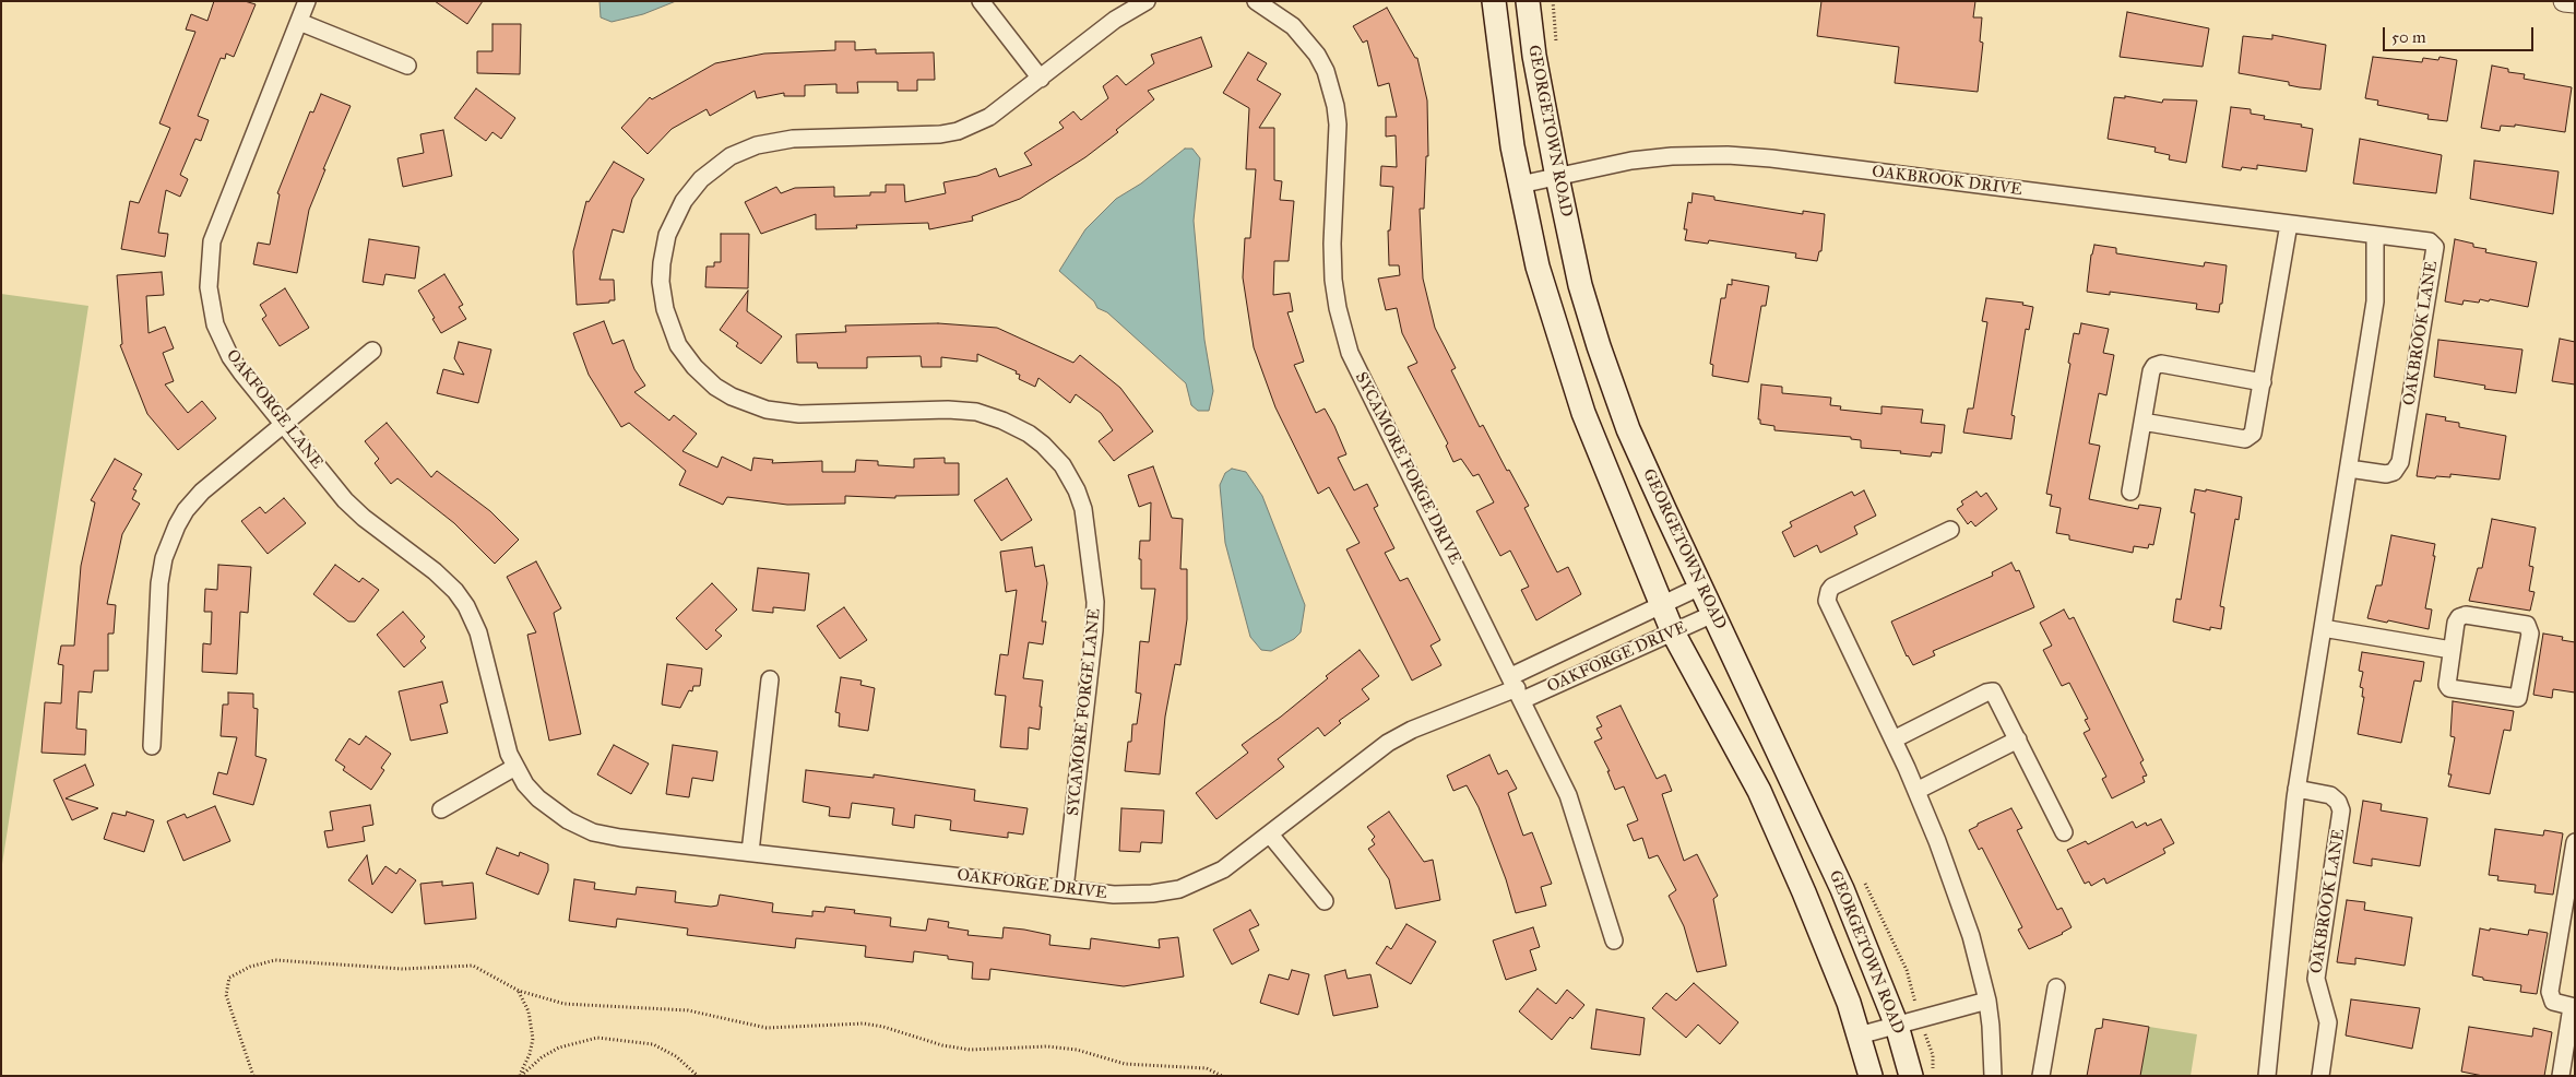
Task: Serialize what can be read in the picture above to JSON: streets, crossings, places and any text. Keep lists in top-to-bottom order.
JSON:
{
  "streets": {
    "main road": ["GEORGETOWN ROAD"],
    "street": [
      "OAKBROOK DRIVE",
      "OAKBROOK LANE",
      "OAKFORGE LANE",
      "SYCAMORE FORGE DRIVE",
      "OAKFORGE DRIVE",
      "SYCAMORE FORGE LANE"
    ]
  },
  "crossings": [
    ["GEORGETOWN ROAD", "OAKBROOK DRIVE"],
    ["GEORGETOWN ROAD", "OAKFORGE DRIVE"],
    ["OAKBROOK DRIVE", "OAKBROOK LANE"],
    ["OAKFORGE LANE", "OAKFORGE DRIVE"],
    ["SYCAMORE FORGE DRIVE", "OAKFORGE DRIVE"],
    ["OAKFORGE DRIVE", "SYCAMORE FORGE LANE"]
  ],
  "scale_bar": "50 m"
}
